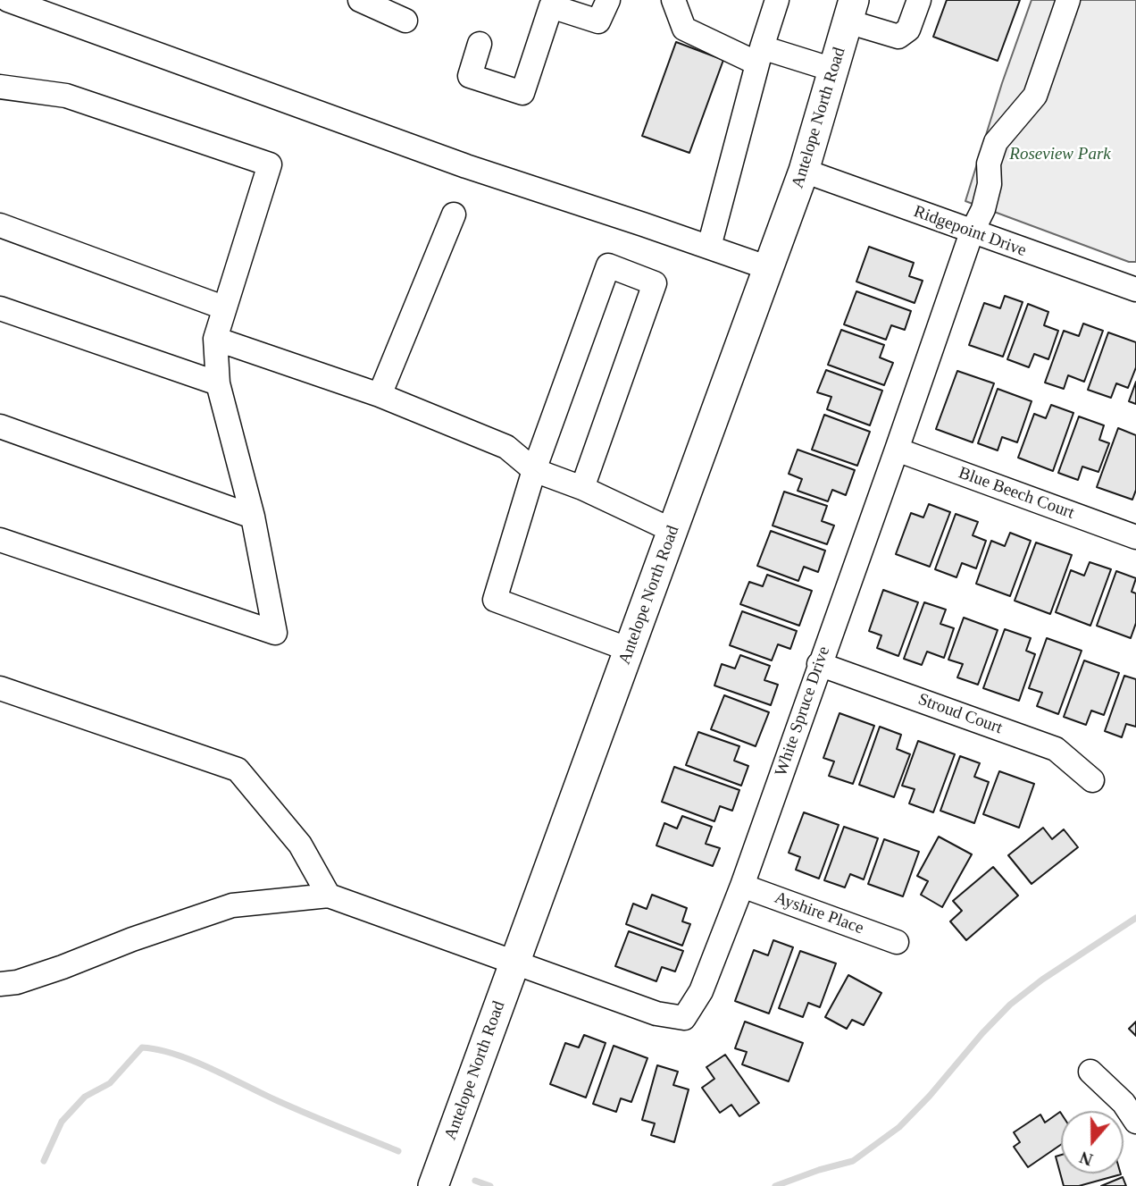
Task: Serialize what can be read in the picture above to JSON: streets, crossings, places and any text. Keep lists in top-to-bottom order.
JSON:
{
  "streets": {
    "main road": ["Antelope North Road"],
    "street": [
      "Ridgepoint Drive",
      "Blue Beech Court",
      "White Spruce Drive",
      "Stroud Court",
      "Ayshire Place"
    ]
  },
  "crossings": [
    ["Antelope North Road", "Ridgepoint Drive"],
    ["Antelope North Road", "White Spruce Drive"],
    ["Ridgepoint Drive", "White Spruce Drive"],
    ["Blue Beech Court", "White Spruce Drive"],
    ["White Spruce Drive", "Stroud Court"],
    ["White Spruce Drive", "Ayshire Place"]
  ],
  "parks": ["Roseview Park"],
  "north": "bottom"
}
